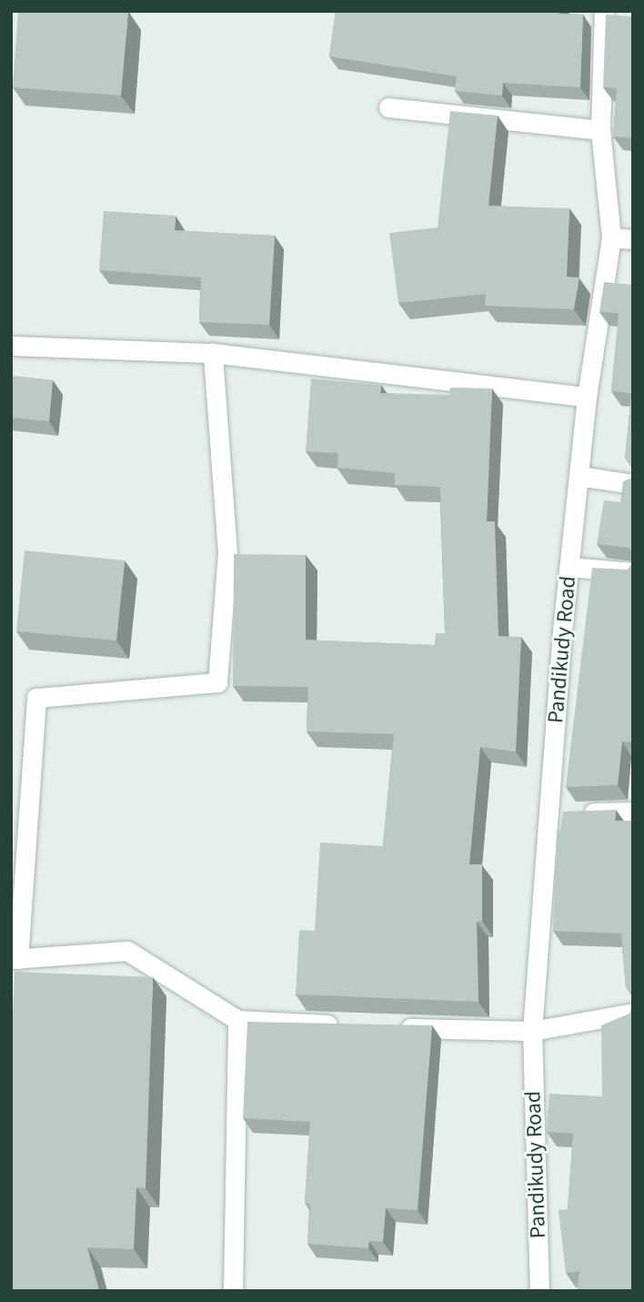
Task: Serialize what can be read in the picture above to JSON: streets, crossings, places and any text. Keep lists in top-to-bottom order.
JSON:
{
  "streets": {
    "street": ["Pandikudy Road"]
  }
}
